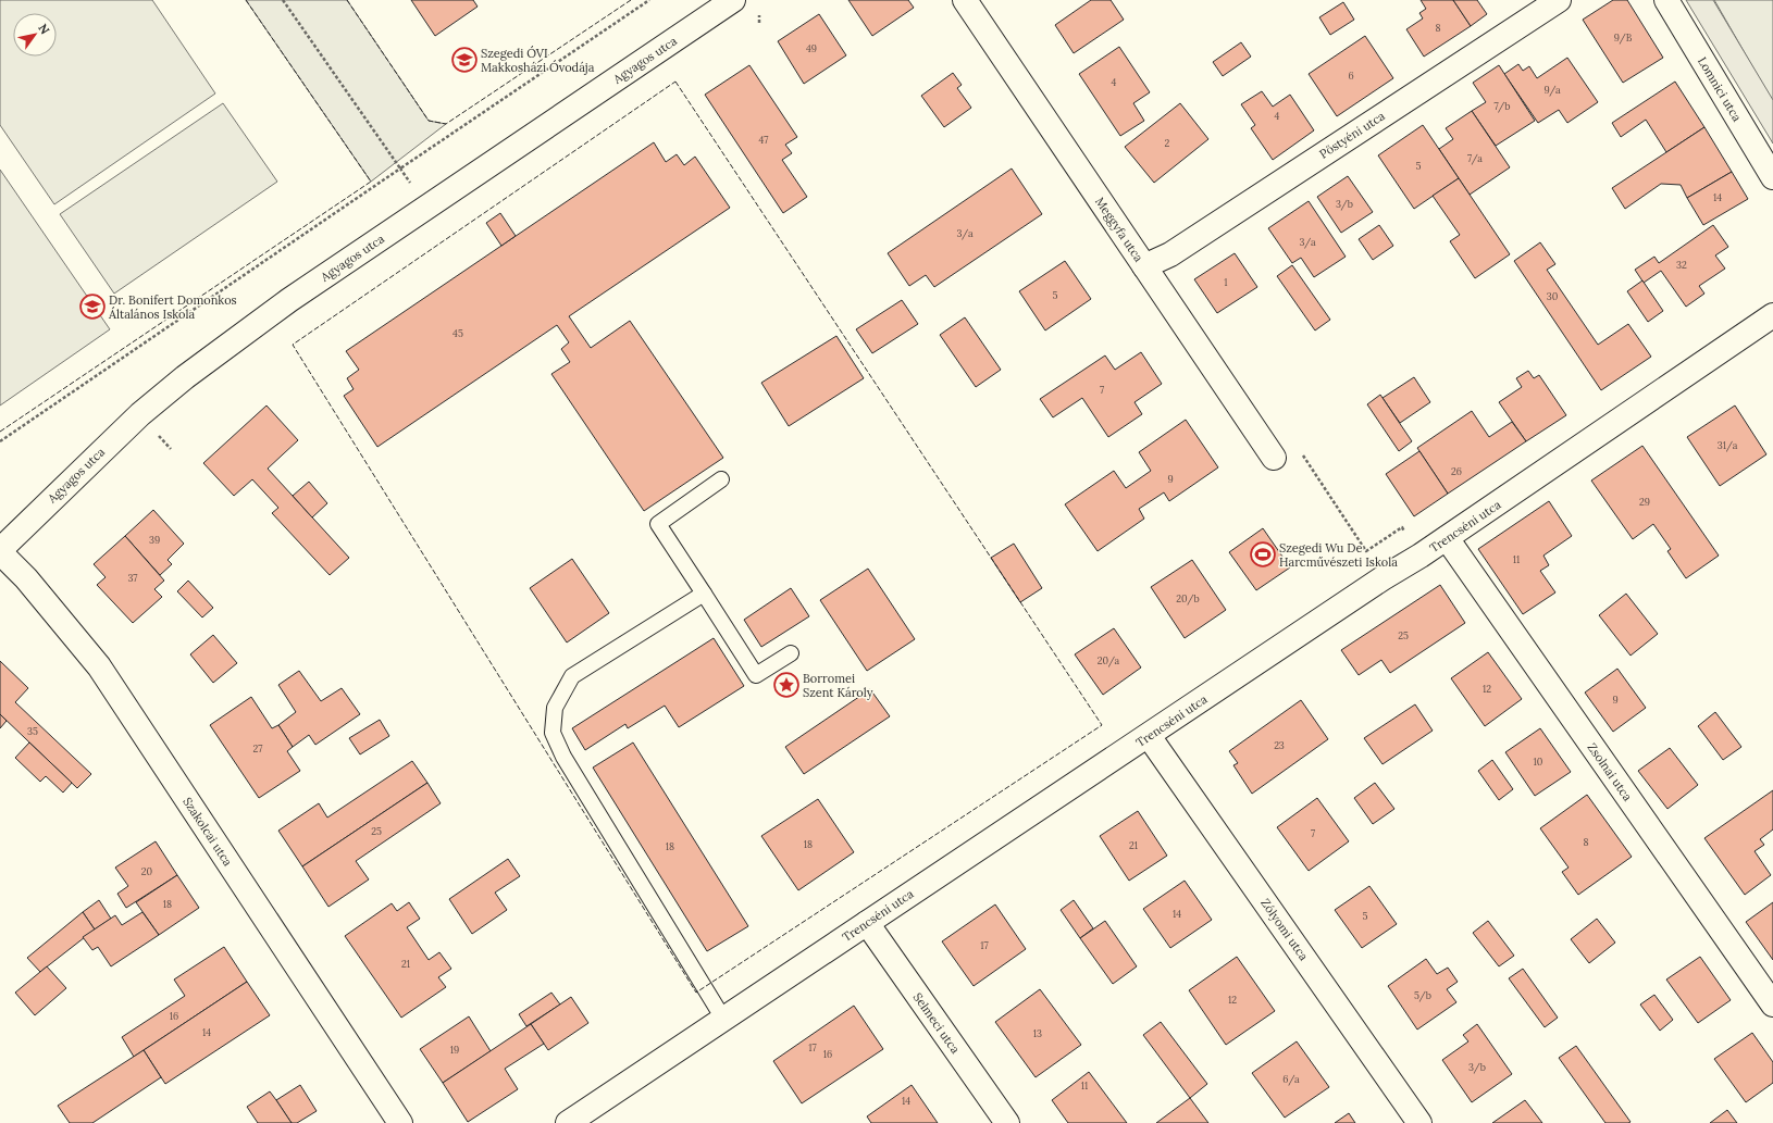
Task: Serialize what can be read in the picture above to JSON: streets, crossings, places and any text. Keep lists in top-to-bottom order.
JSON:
{
  "streets": {
    "street": [
      "Agyagos utca",
      "Lomnici utca",
      "Pöstyéni utca",
      "Meggyfa utca",
      "Trencséni utca",
      "Zsolnai utca",
      "Szakolcai utca",
      "Zólyomi utca",
      "Selmeci utca"
    ]
  },
  "crossings": [
    ["Agyagos utca", "Szakolcai utca"],
    ["Pöstyéni utca", "Meggyfa utca"],
    ["Trencséni utca", "Zsolnai utca"],
    ["Trencséni utca", "Zólyomi utca"],
    ["Trencséni utca", "Selmeci utca"]
  ],
  "places": {
    "school or university": ["Szegedi ÓVI Makkosházi Óvodája", "Dr. Bonifert Domonkos Általános Iskola"],
    "sports": ["Szegedi Wu De Harcművészeti Iskola"],
    "place": ["Borromei Szent Károly"]
  },
  "house_numbers": [
    "8",
    "9/B",
    "49",
    "6",
    "4",
    "9/a",
    "7/b",
    "4",
    "47",
    "2",
    "7/a",
    "5",
    "14",
    "3/b",
    "3/a",
    "3/a",
    "32",
    "1",
    "5",
    "30",
    "45",
    "7",
    "31/a",
    "26",
    "9",
    "29",
    "39",
    "11",
    "37",
    "20/b",
    "25",
    "20/a",
    "12",
    "9",
    "35",
    "23",
    "27",
    "10",
    "25",
    "7",
    "8",
    "18",
    "21",
    "18",
    "20",
    "18",
    "14",
    "5",
    "17",
    "21",
    "5/b",
    "12",
    "16",
    "14",
    "13",
    "17",
    "19",
    "16",
    "3/b",
    "6/a",
    "11",
    "14"
  ],
  "north": "top right"
}
